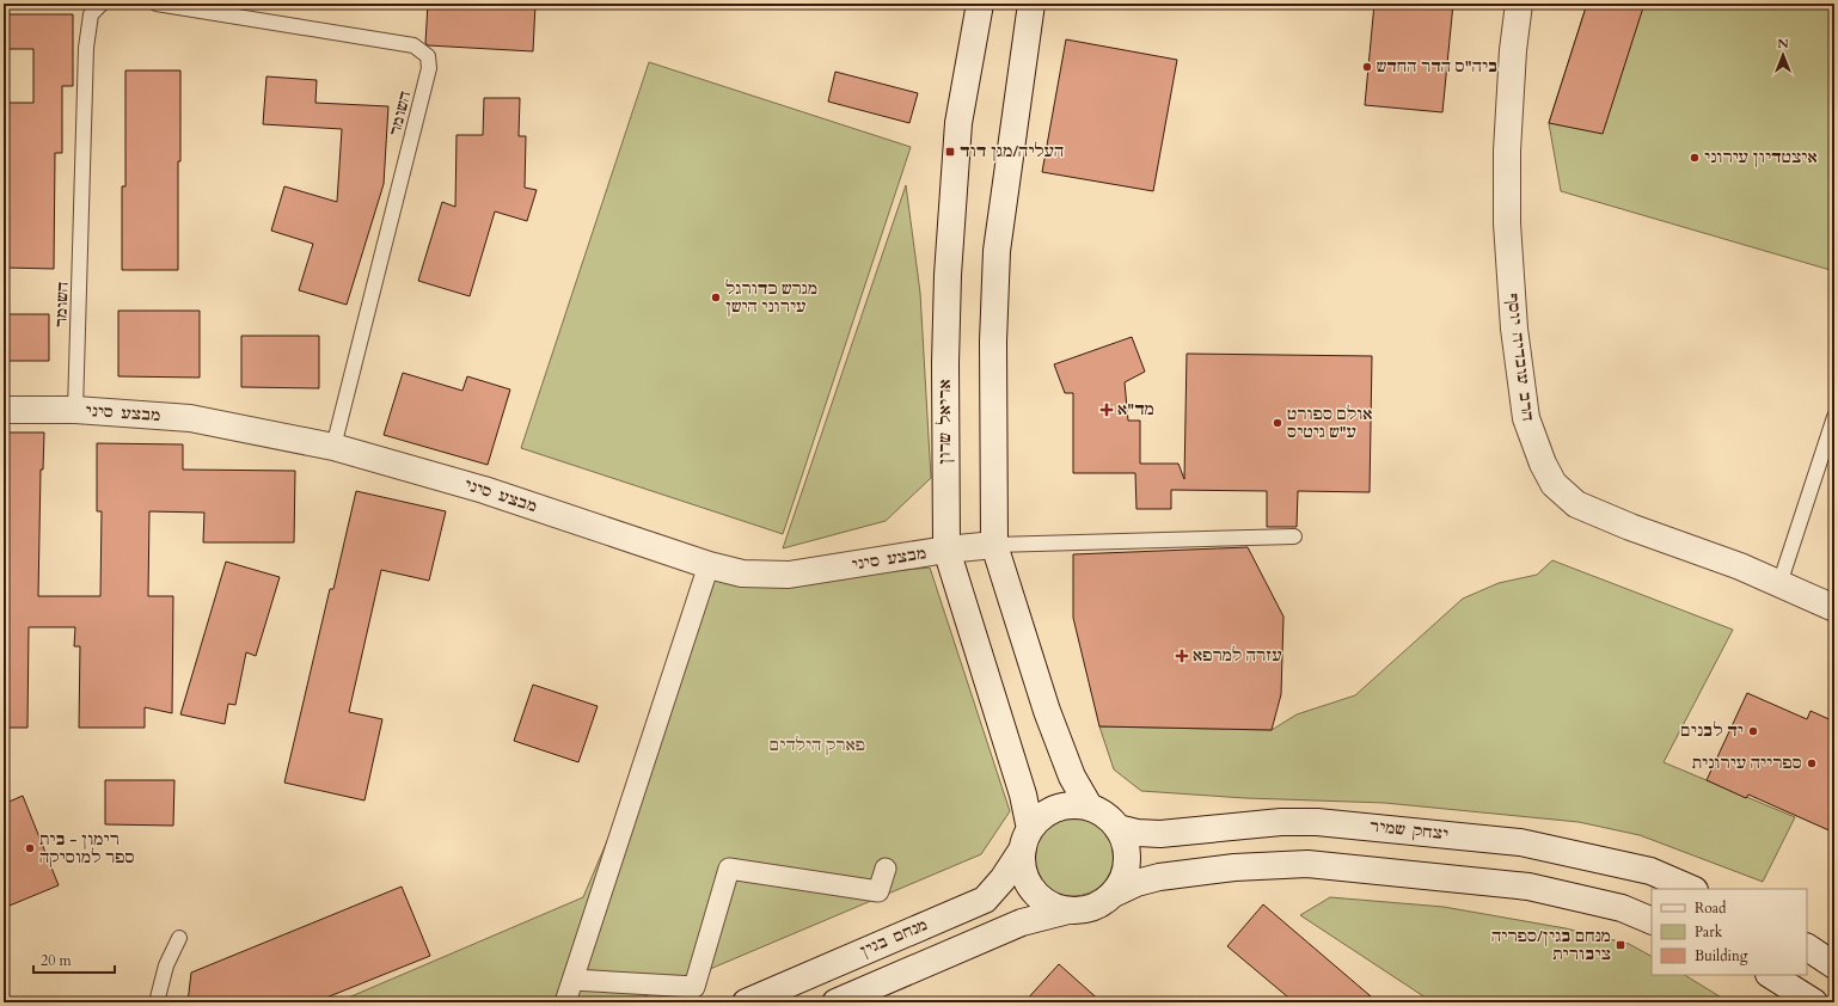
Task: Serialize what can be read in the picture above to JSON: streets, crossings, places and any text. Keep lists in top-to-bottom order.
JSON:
{
  "streets": {
    "main road": [
      "הרב עובדיה יוסף",
      "מבצע סיני",
      "אריאל שרון",
      "יצחק שמיר",
      "מנחם בגין"
    ],
    "lane": ["השומר"]
  },
  "crossings": [
    ["השומר", "מבצע סיני"],
    ["מבצע סיני", "אריאל שרון"],
    ["אריאל שרון", "יצחק שמיר"],
    ["אריאל שרון", "מנחם בגין"],
    ["יצחק שמיר", "מנחם בגין"]
  ],
  "parks": ["פארק הילדים"],
  "places": {
    "other": [
      "ביה\"ס הדר החדש",
      "איצטדיון עירוני",
      "מגרש כדורגל עירוני הישן",
      "אולם ספורט ע\"ש גיטיס",
      "יד לבנים",
      "ספרייה עירונית",
      "רימון - בית ספר למוסיקה"
    ],
    "transit": ["העליה/מגן דוד", "מנחם בגין/ספריה ציבורית"],
    "health": ["מד\"א", "עזרה למרפא"]
  },
  "legend": ["Road", "Park", "Building"],
  "scale_bar": "20 m",
  "north": "top"
}
